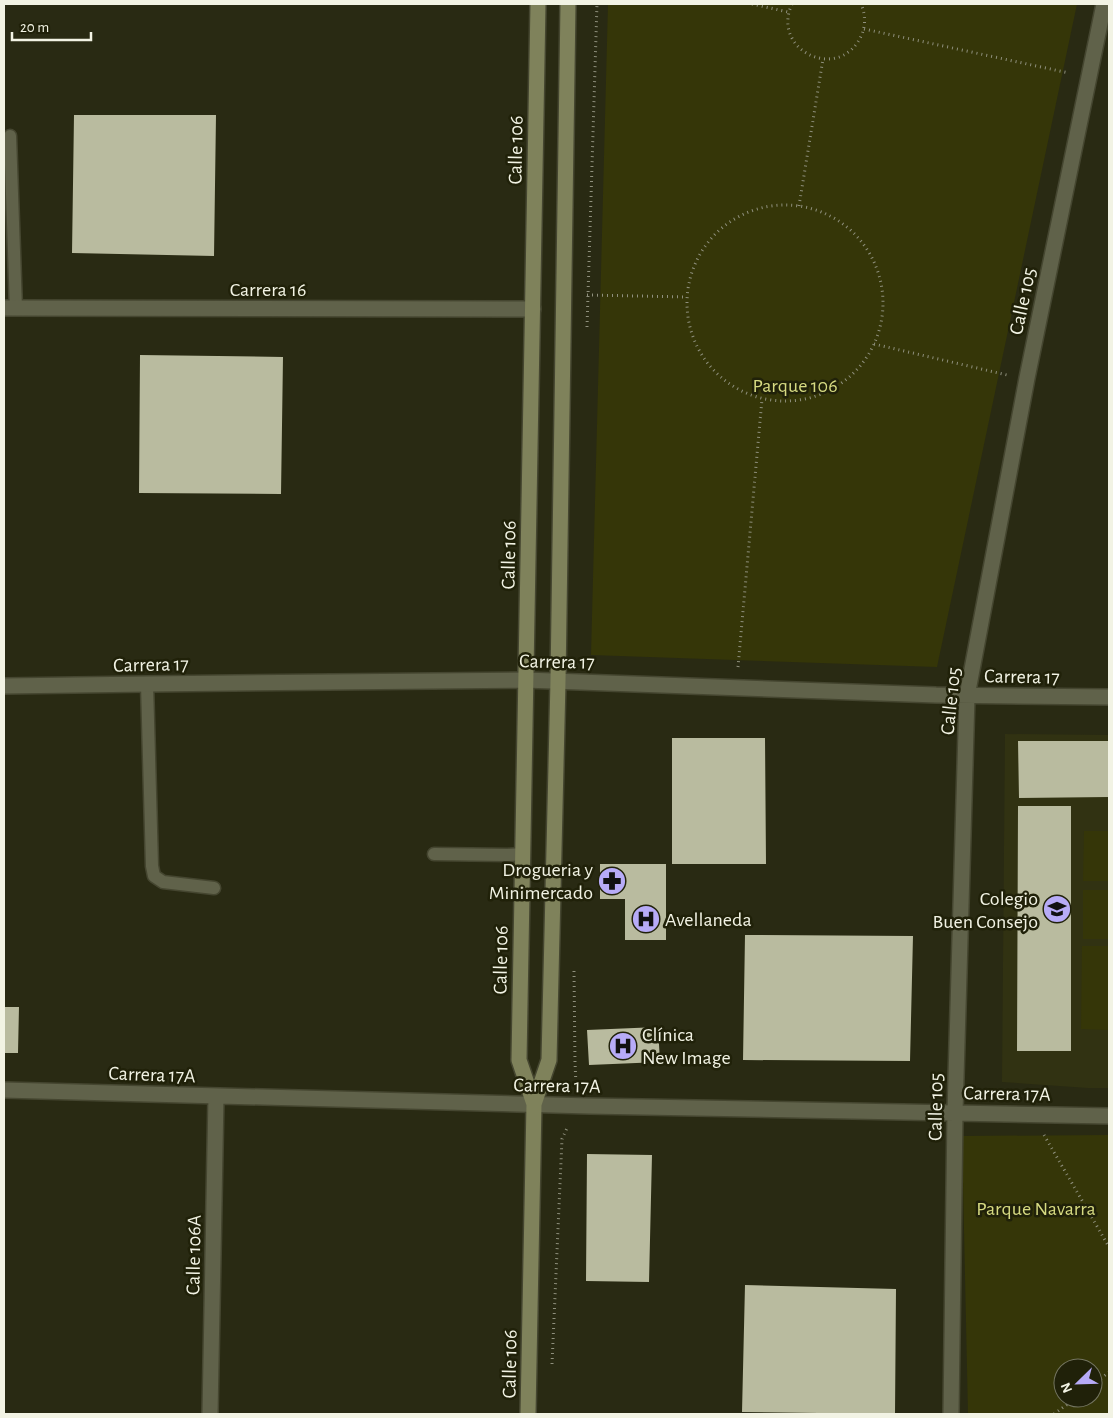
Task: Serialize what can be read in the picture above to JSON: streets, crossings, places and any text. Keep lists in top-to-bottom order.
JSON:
{
  "streets": {
    "main road": ["Calle 106"],
    "street": [
      "Carrera 16",
      "Calle 105",
      "Carrera 17",
      "Carrera 17A",
      "Calle 106A"
    ]
  },
  "crossings": [
    ["Calle 106", "Carrera 16"],
    ["Calle 106", "Carrera 17"],
    ["Calle 106", "Carrera 17A"],
    ["Calle 105", "Carrera 17"],
    ["Calle 105", "Carrera 17A"],
    ["Carrera 17A", "Calle 106A"]
  ],
  "parks": ["Parque 106", "Parque Navarra"],
  "places": {
    "pharmacy": ["Drogueria y Minimercado"],
    "school or university": ["Colegio Buen Consejo"],
    "hospital": ["Avellaneda", "Clínica New Image"]
  },
  "scale_bar": "20 m",
  "north": "bottom left"
}
